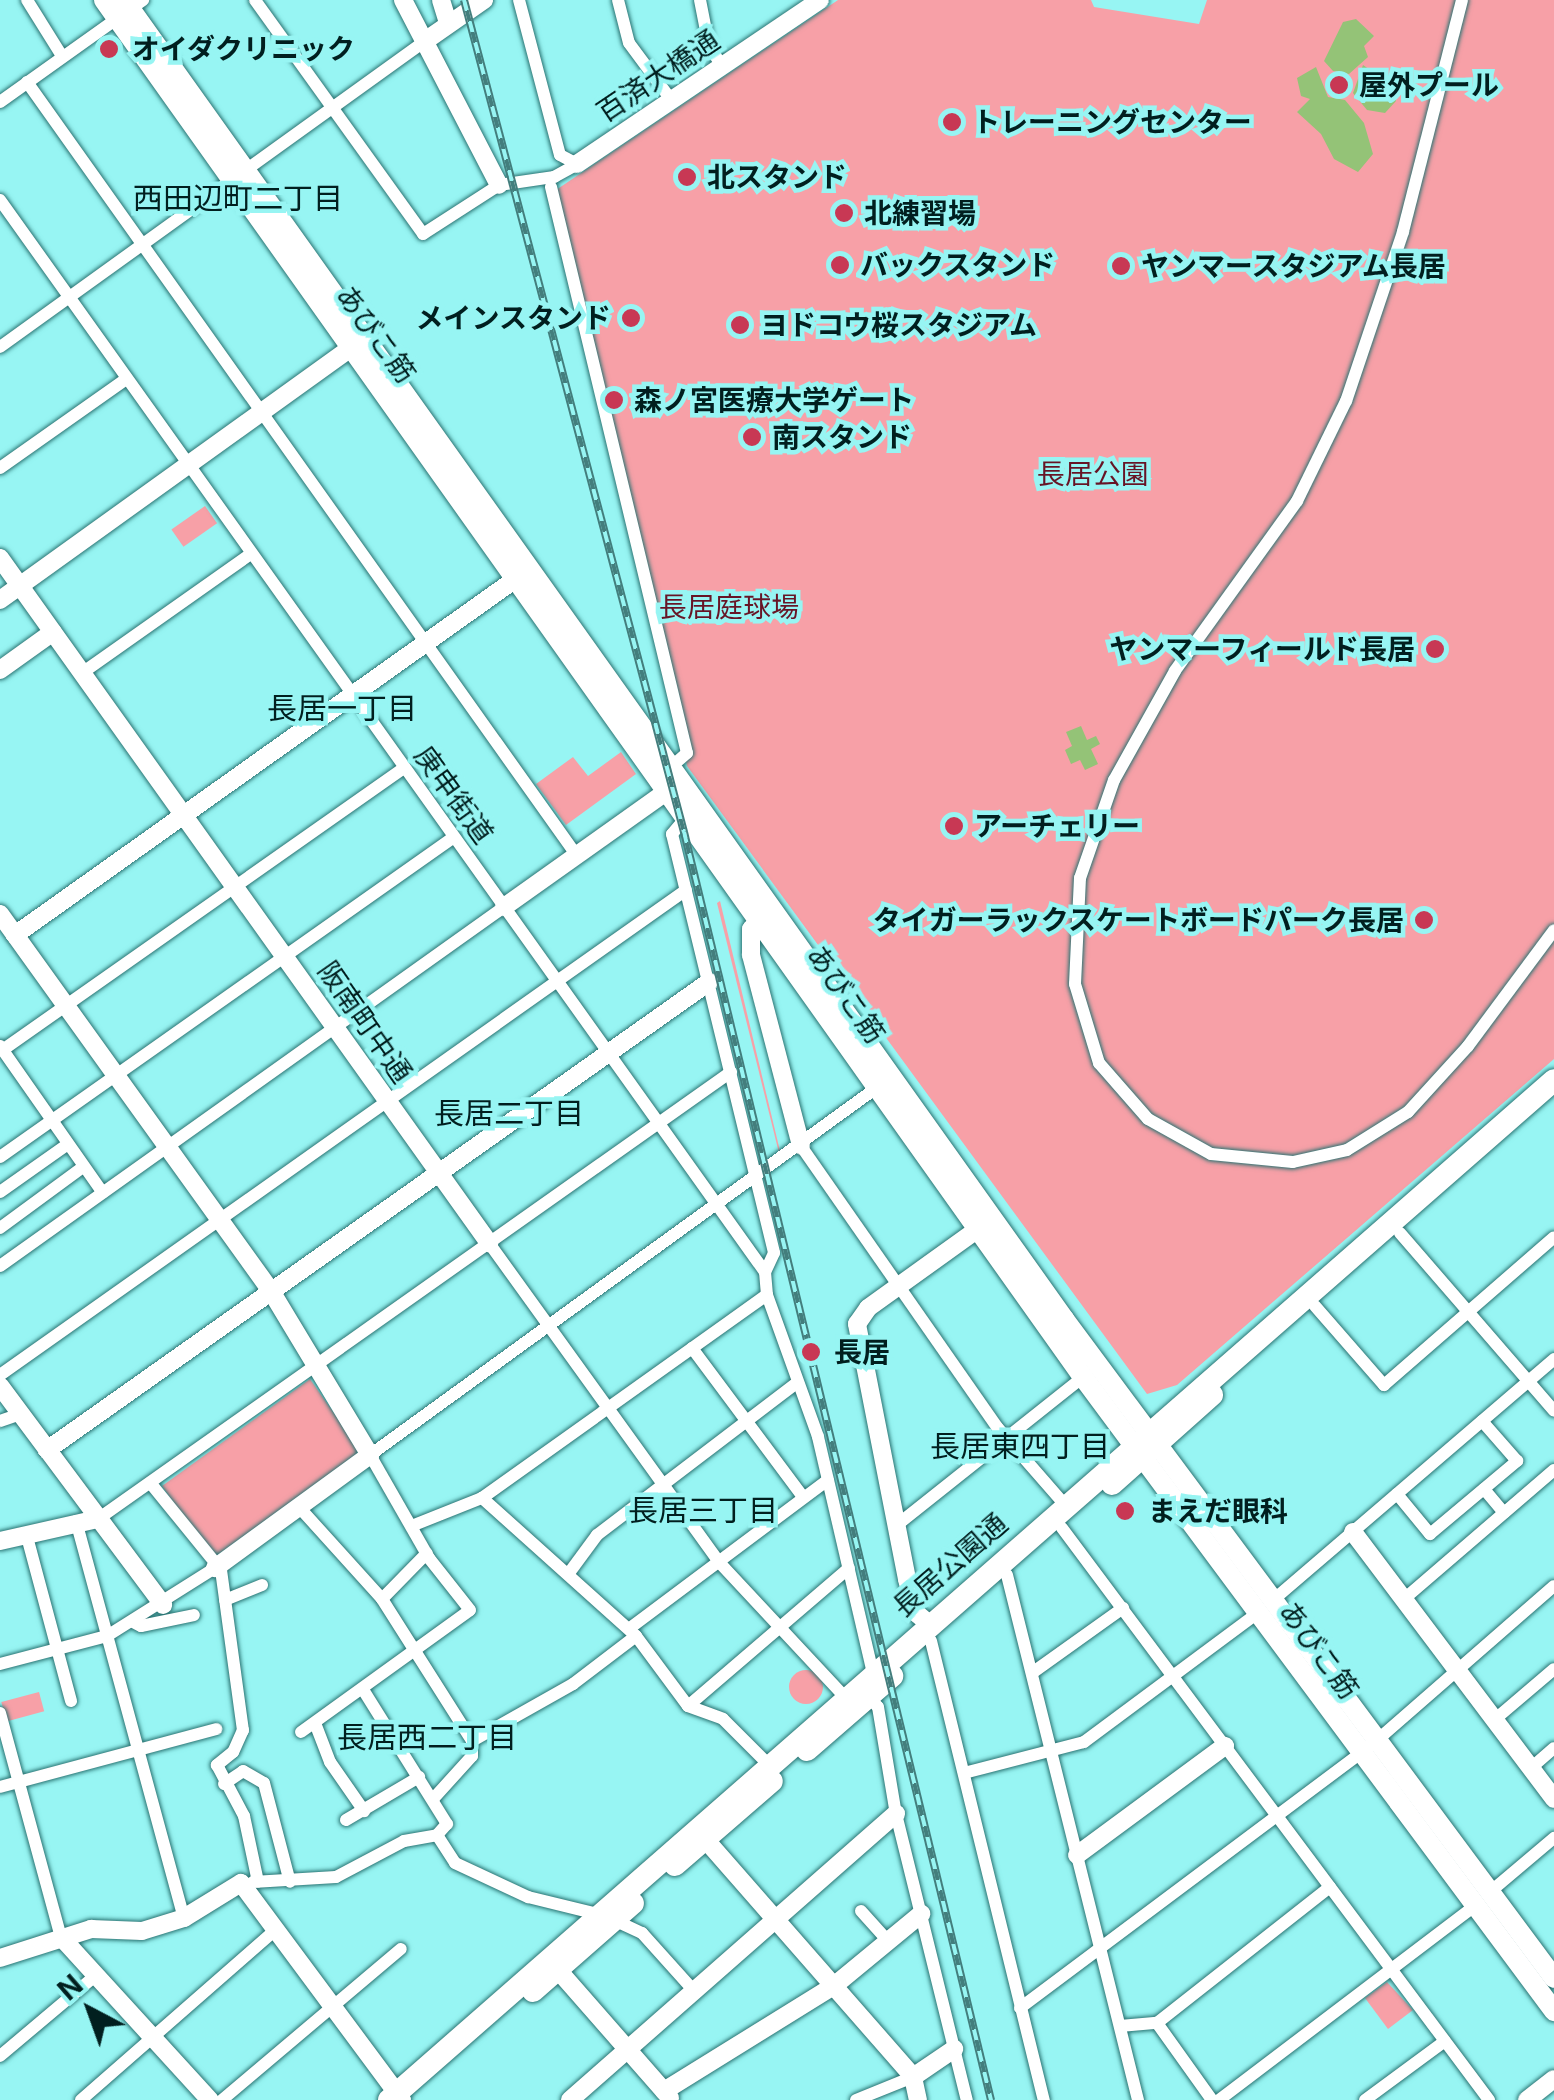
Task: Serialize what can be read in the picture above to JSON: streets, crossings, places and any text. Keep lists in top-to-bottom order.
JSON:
{
  "streets": {
    "highway": ["長居公園通"],
    "main road": ["あびこ筋"],
    "street": ["百済大橋通", "庚申街道", "阪南町中通"]
  },
  "crossings": [
    ["あびこ筋", "長居公園通"],
    ["阪南町中通", "長居公園通"]
  ],
  "districts": [
    "西田辺町二丁目",
    "長居一丁目",
    "長居二丁目",
    "長居東四丁目",
    "長居三丁目",
    "長居西二丁目"
  ],
  "parks": ["長居公園", "長居庭球場"],
  "places": [
    "オイダクリニック",
    "屋外プール",
    "トレーニングセンター",
    "北スタンド",
    "北練習場",
    "バックスタンド",
    "ヤンマースタジアム長居",
    "メインスタンド",
    "ヨドコウ桜スタジアム",
    "森ノ宮医療大学ゲート",
    "南スタンド",
    "ヤンマーフィールド長居",
    "アーチェリー",
    "タイガーラックスケートボードパーク長居",
    "長居",
    "まえだ眼科"
  ],
  "north": "top left"
}
